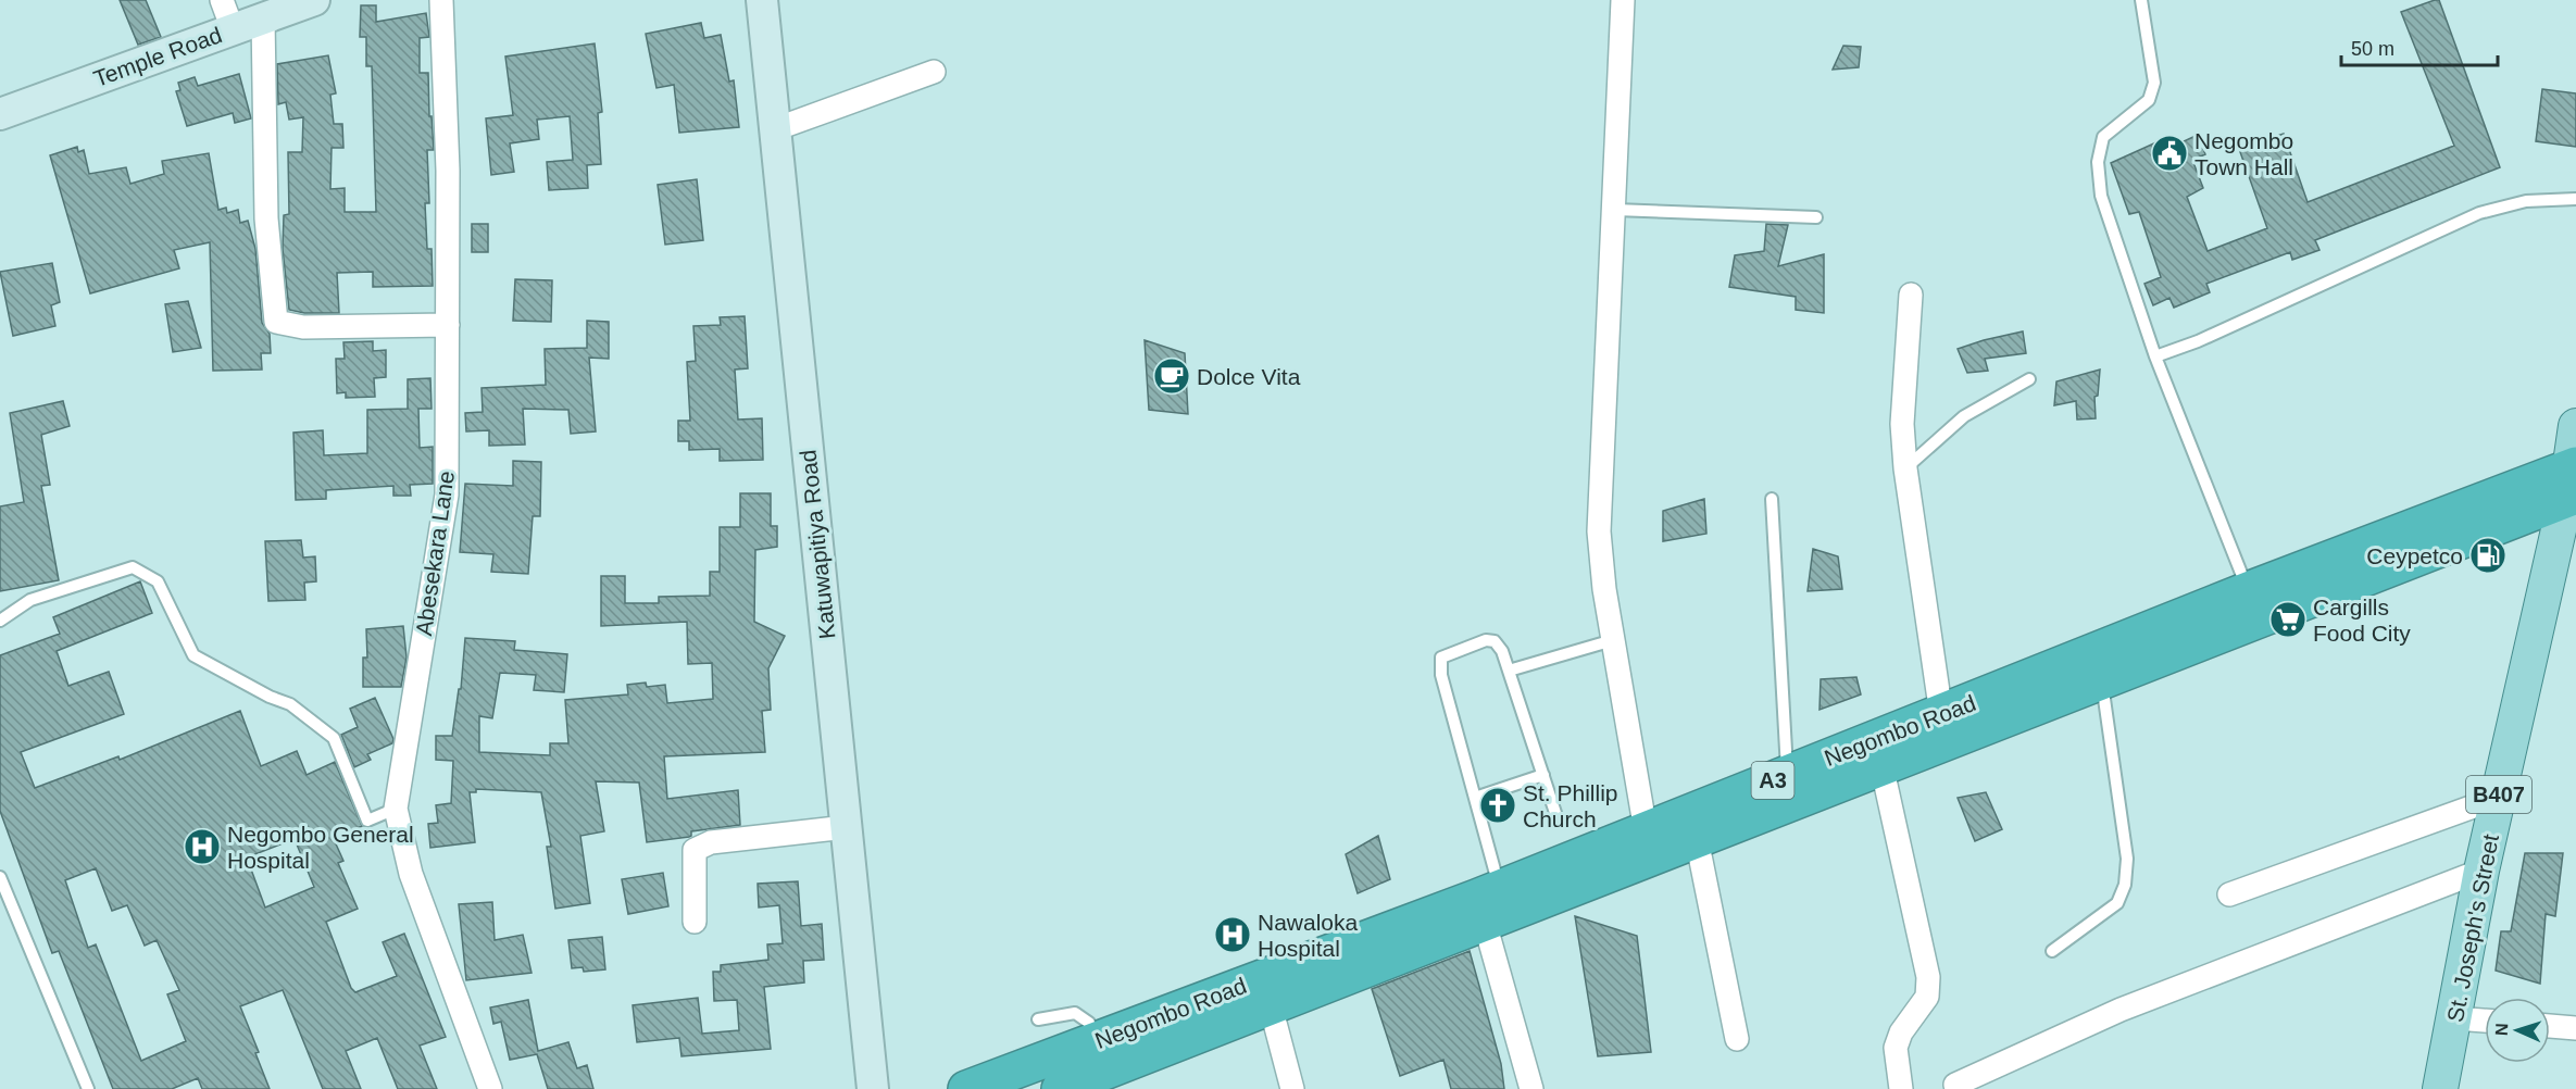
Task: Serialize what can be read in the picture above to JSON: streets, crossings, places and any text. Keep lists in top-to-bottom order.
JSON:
{
  "streets": {
    "highway": ["Negombo Road", "A3"],
    "main road": ["B407", "St. Joseph's Street"],
    "street": ["Temple Road", "Katuwapitiya Road", "Abesekara Lane"]
  },
  "crossings": [
    ["Negombo Road", "St. Joseph's Street"]
  ],
  "places": {
    "public building": ["Negombo Town Hall"],
    "cafe": ["Dolce Vita"],
    "fuel station": ["Ceypetco"],
    "supermarket": ["Cargills Food City"],
    "church": ["St. Phillip Church"],
    "hospital": ["Negombo General Hospital", "Nawaloka Hospital"]
  },
  "scale_bar": "50 m",
  "north": "left"
}
